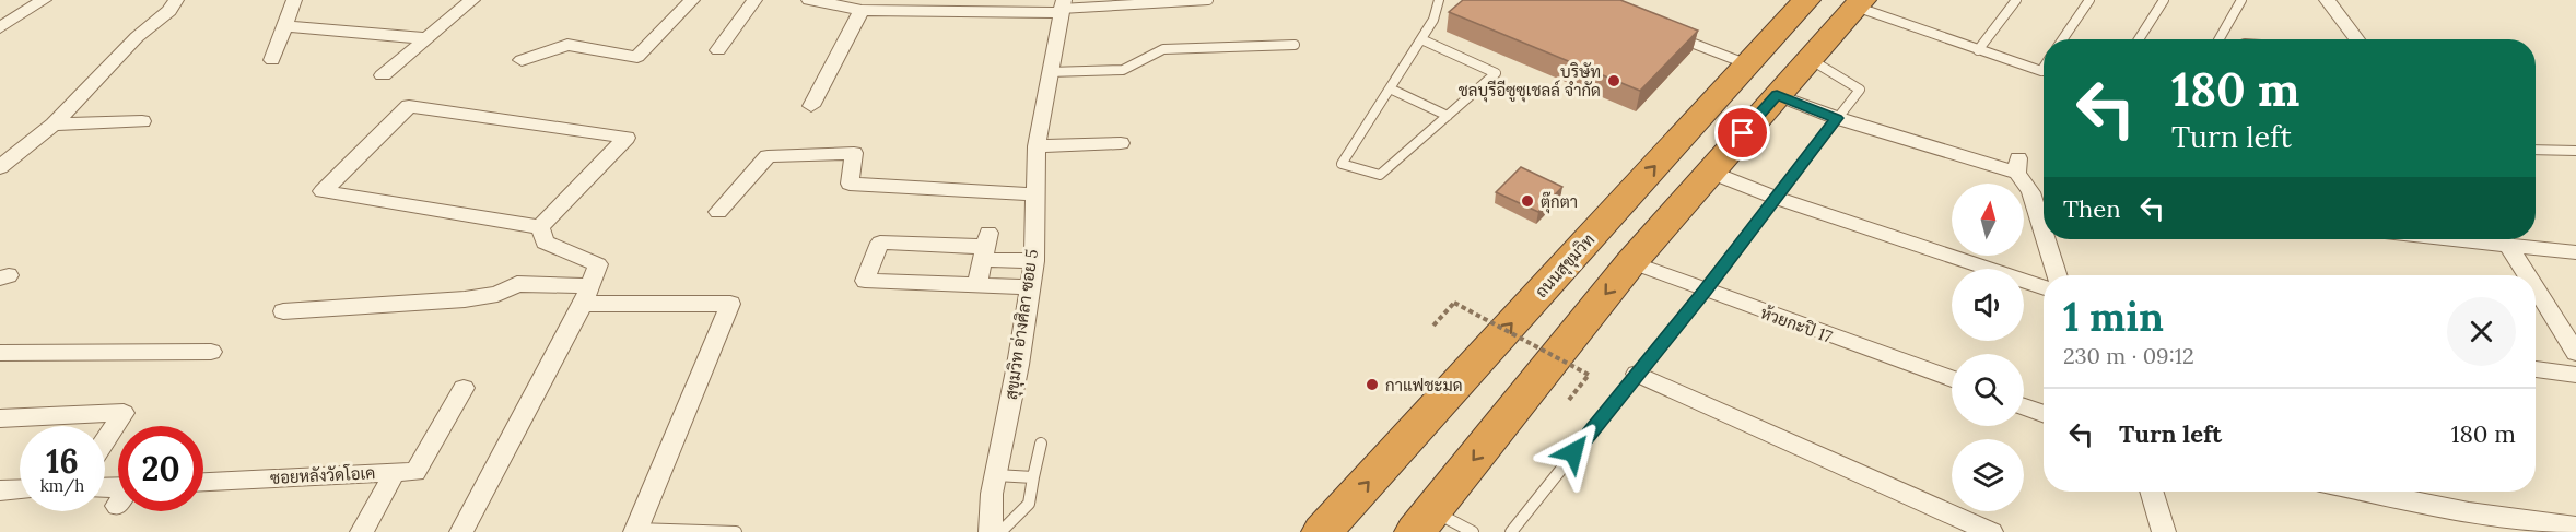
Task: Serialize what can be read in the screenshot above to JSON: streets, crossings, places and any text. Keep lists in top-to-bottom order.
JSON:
{
  "streets": {
    "highway": ["ถนนสุขุมวิท"],
    "street": ["สุขุมวิท อ่างศิลา ซอย 5", "ห้วยกะปิ 17", "ซอยหลังวัดโอเค"]
  },
  "places": ["บริษัท ชลบุรีอีซูซุเชลล์ จำกัด", "ตุ๊กตา", "กาแฟชะมด"],
  "north": "top",
  "page": {
    "turn": ["180 m", "Turn left"],
    "then": "Then",
    "heading": ["1 min", "230 m · 09:12"],
    "list": [
      {
        "name": "Turn left",
        "value": "180 m"
      }
    ],
    "speed": "16 km/h",
    "limit": "20"
  }
}
